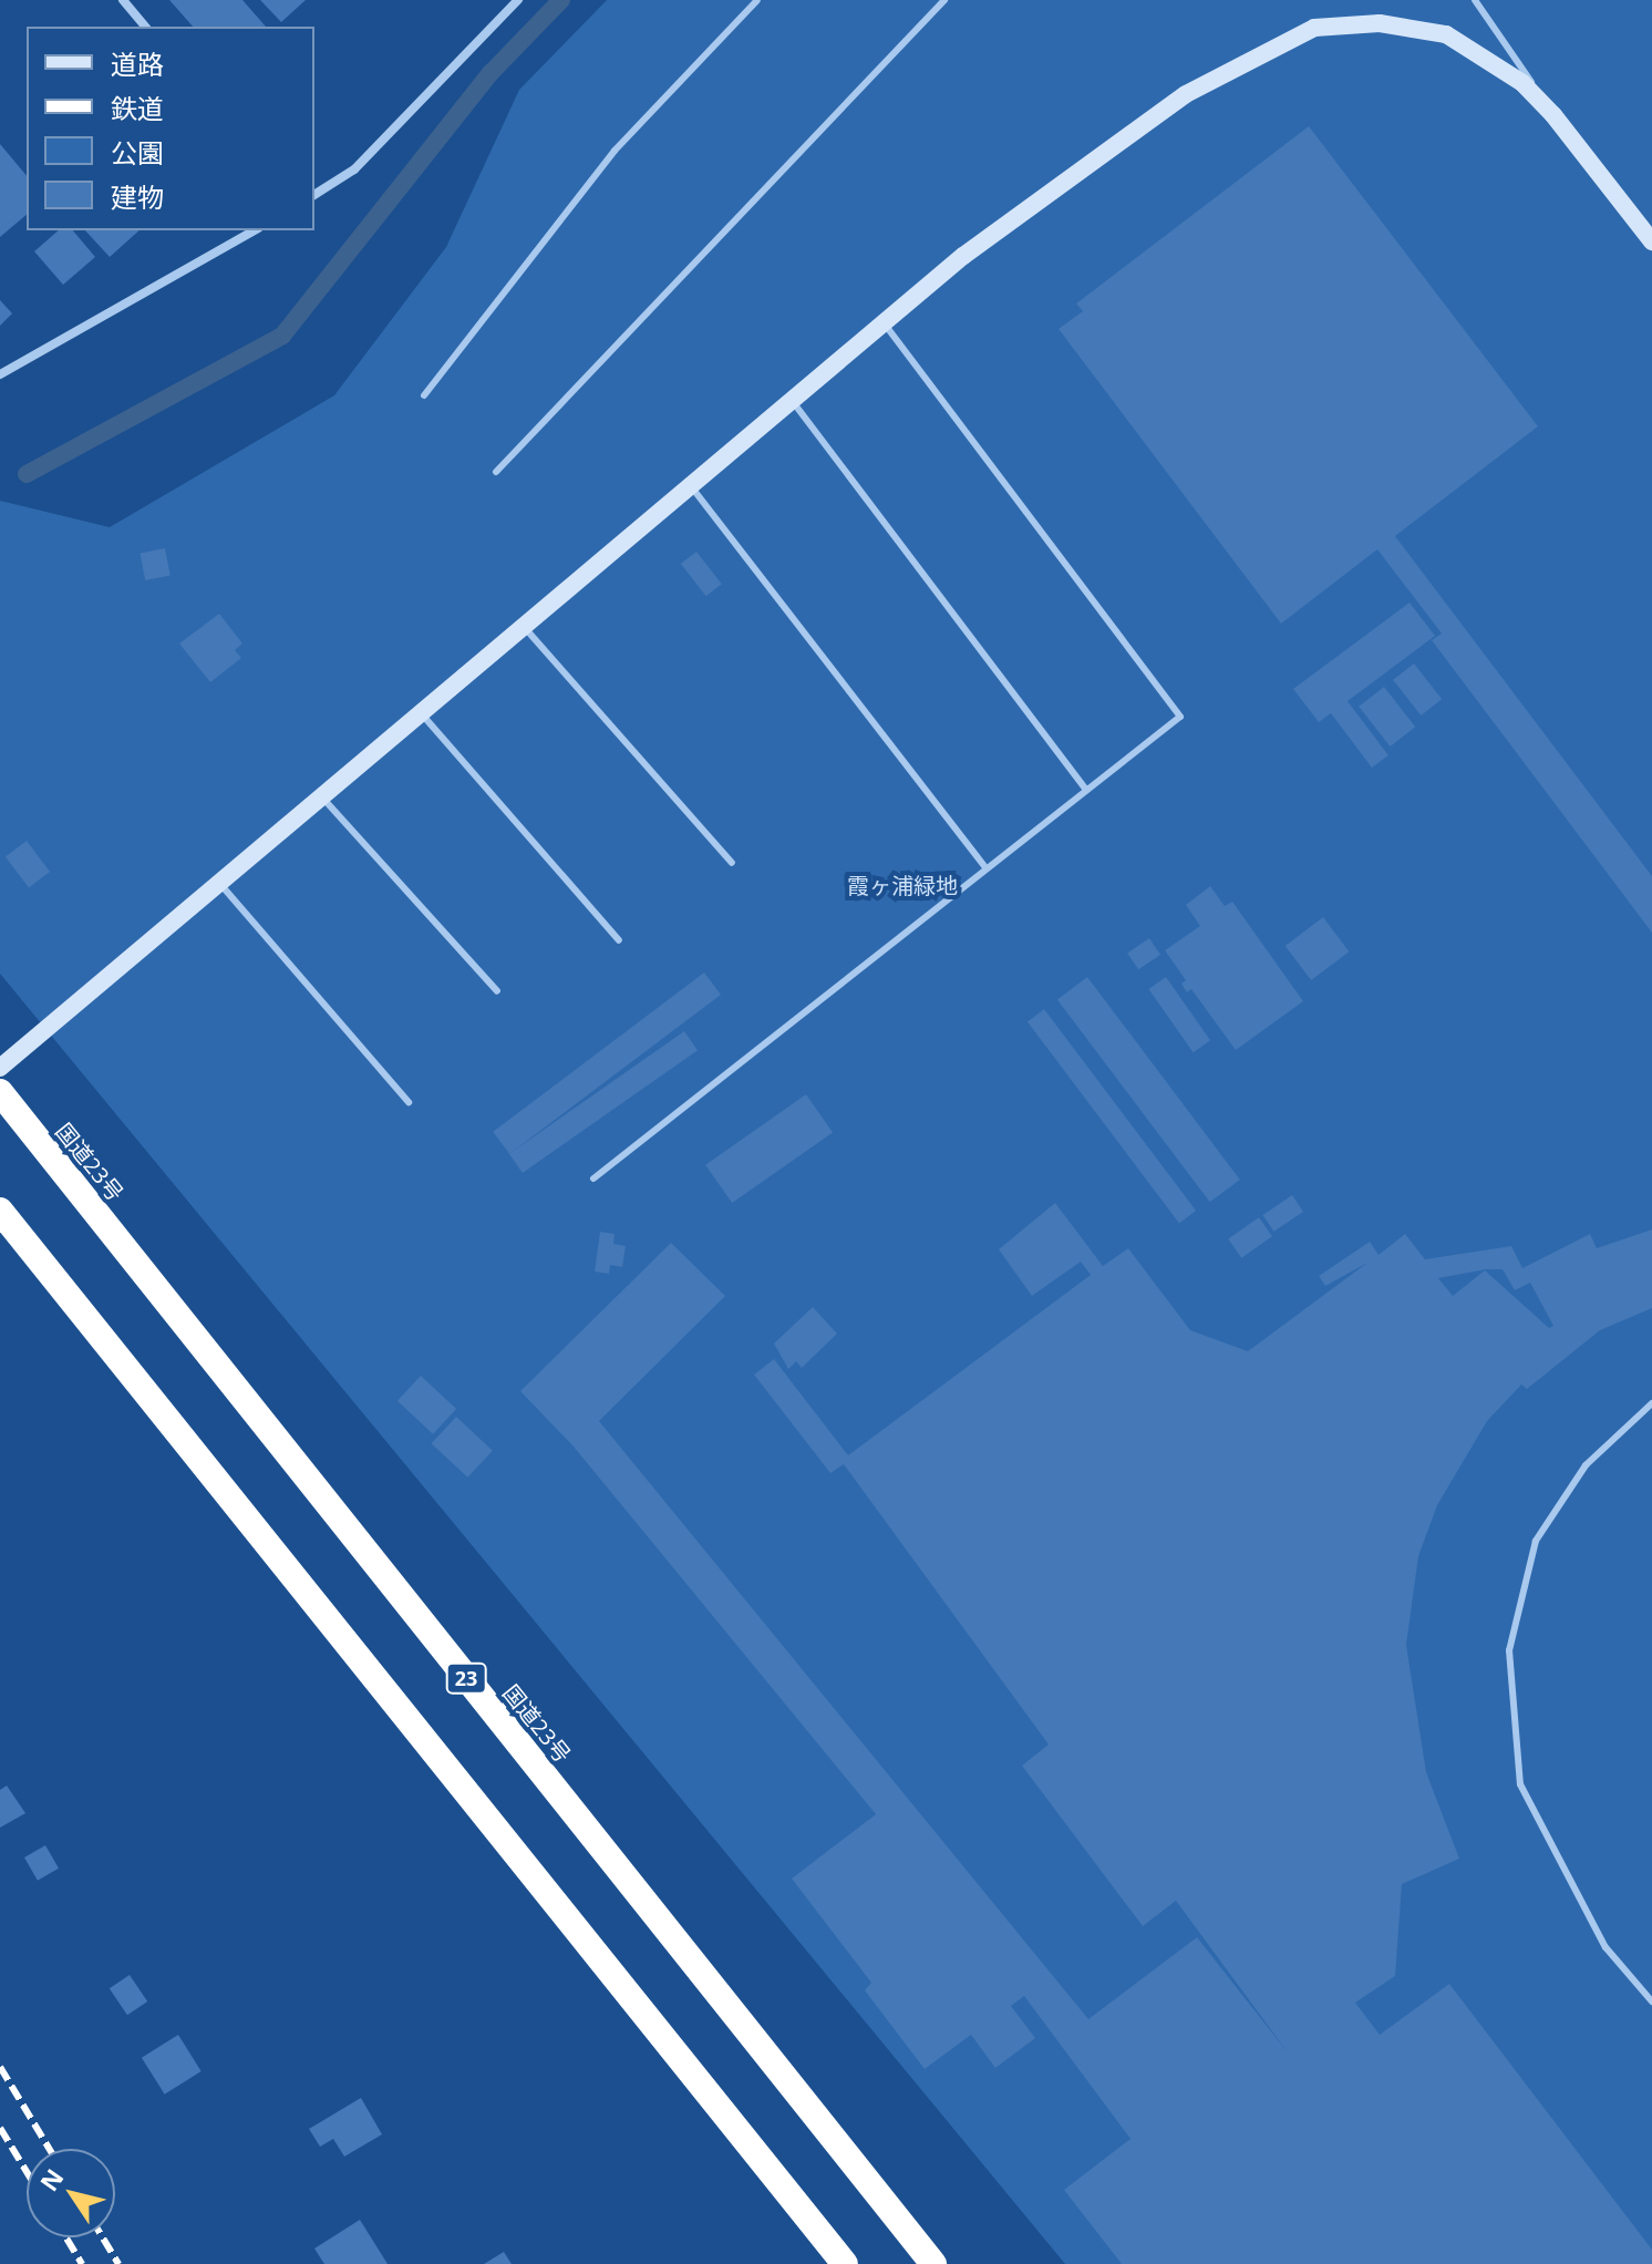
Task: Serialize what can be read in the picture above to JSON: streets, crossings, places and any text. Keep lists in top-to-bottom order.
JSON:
{
  "streets": {
    "highway": ["国道23号", "23"]
  },
  "parks": ["霞ヶ浦緑地"],
  "legend": [
    "道路",
    "鉄道",
    "公園",
    "建物"
  ],
  "north": "top left"
}
